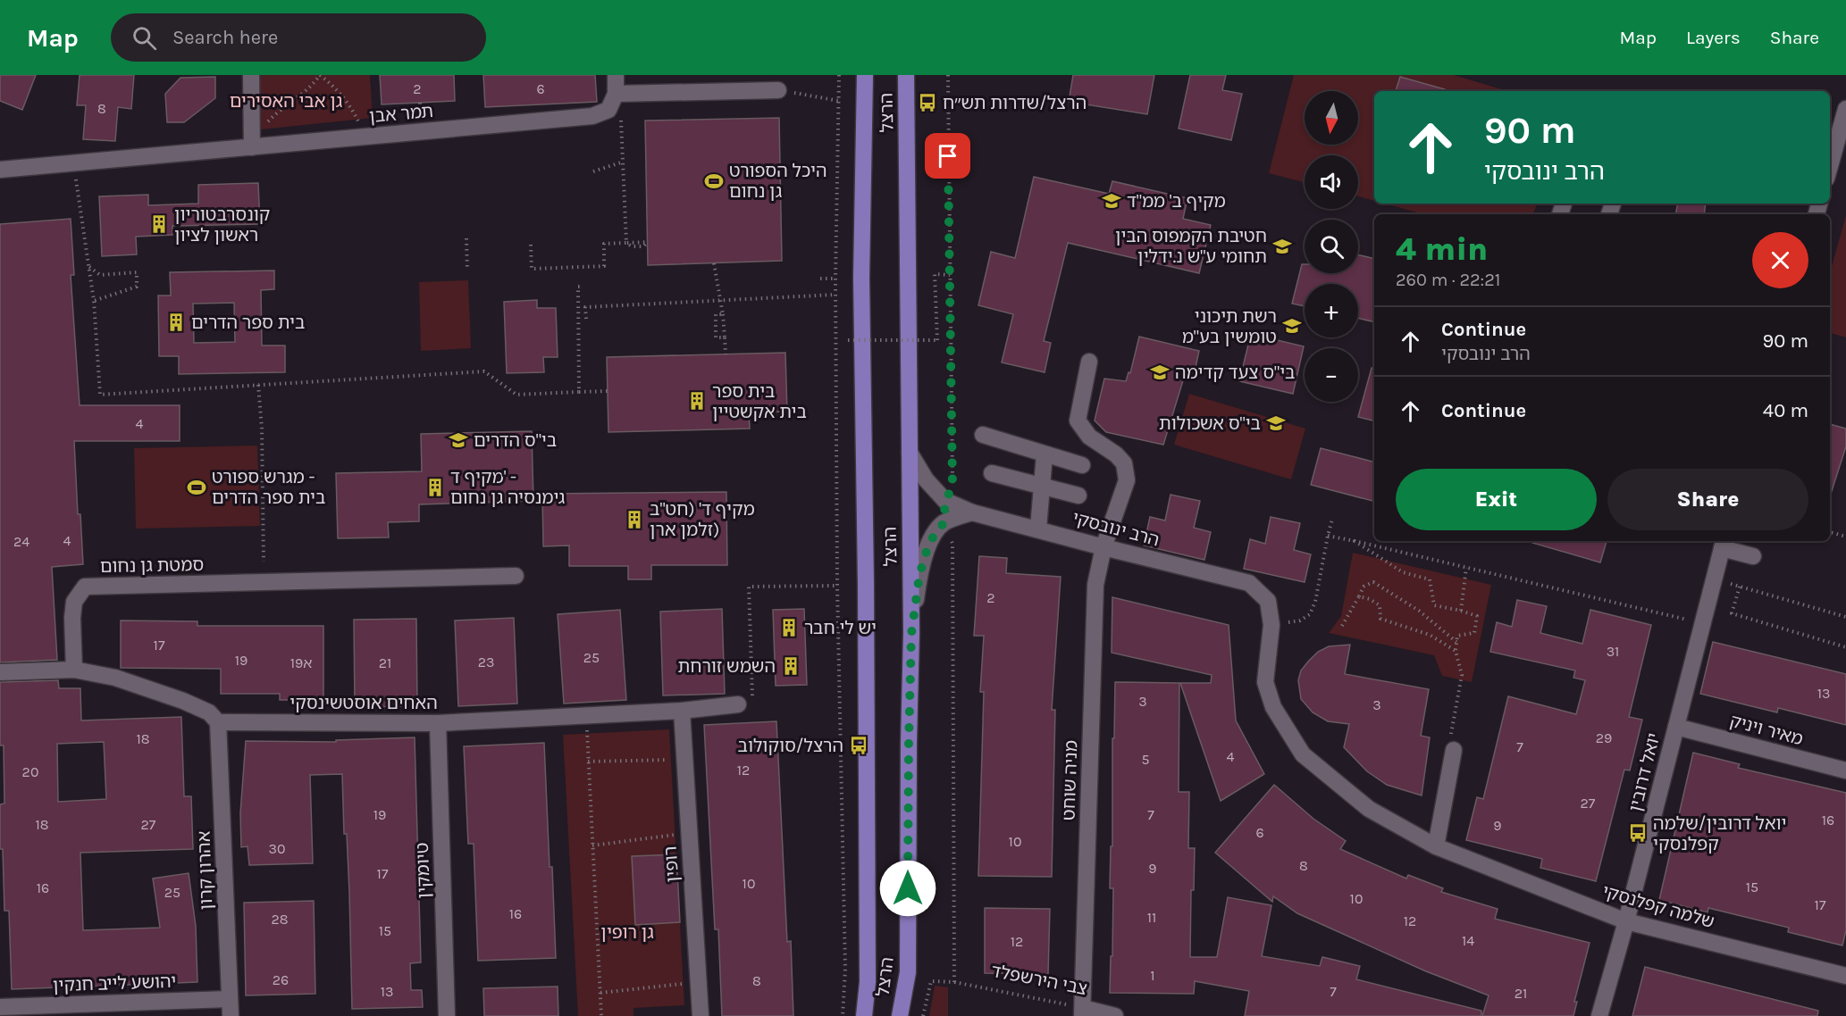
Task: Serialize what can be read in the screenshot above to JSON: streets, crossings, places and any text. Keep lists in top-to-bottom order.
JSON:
{
  "streets": {
    "main road": ["הרצל"],
    "street": [
      "תמר אבן",
      "הרב ינובסקי",
      "סמטת גן נחום",
      "האחים אוסטשינסקי",
      "מאיר ויניק",
      "יואל דרובין",
      "מניה שוחט",
      "רופין",
      "אהרון קרון",
      "טיומקין",
      "שלמה קפלנסקי",
      "צבי הירשפלד",
      "יהושע לייב חנקין"
    ]
  },
  "crossings": [
    ["הרצל", "הרב ינובסקי"],
    ["הרב ינובסקי", "מניה שוחט"],
    ["הרב ינובסקי", "שלמה קפלנסקי"],
    ["האחים אוסטשינסקי", "רופין"],
    ["האחים אוסטשינסקי", "אהרון קרון"],
    ["האחים אוסטשינסקי", "טיומקין"],
    ["מאיר ויניק", "יואל דרובין"],
    ["יואל דרובין", "שלמה קפלנסקי"],
    ["מניה שוחט", "צבי הירשפלד"],
    ["אהרון קרון", "יהושע לייב חנקין"]
  ],
  "parks": ["גן אבי האסירים", "גן רופין"],
  "places": {
    "bus stop": ["הרצל/שדרות תש״ח", "הרצל/סוקולוב", "יואל דרובין/שלמה קפלנסקי"],
    "sports": ["היכל הספורט גן נחום", "מגרש ספורט - בית ספר הדרים"],
    "school or university": [
      "מקיף ב' ממ\"ד",
      "חטיבת הקמפוס הבין תחומי ע\"ש נ.ידלין",
      "רשת תיכוני טומשין בע\"מ",
      "בי\"ס צעד קדימה",
      "בי\"ס אשכולות",
      "בי\"ס הדרים"
    ],
    "building": [
      "קונסרבטוריון ראשון לציון",
      "בית ספר הדרים",
      "בית ספר בית אקשטיין",
      "מקיף ד' - גימנסיה גן נחום",
      "מקיף ד' (חט\"ב זלמן ארן)",
      "יש לי חבר",
      "השמש זורחת"
    ]
  },
  "house_numbers": [
    "2",
    "6",
    "8",
    "4",
    "4",
    "24",
    "2",
    "17",
    "31",
    "25",
    "19",
    "23",
    "19א",
    "21",
    "13",
    "3",
    "3",
    "29",
    "18",
    "7",
    "4",
    "5",
    "12",
    "20",
    "27",
    "19",
    "7",
    "16",
    "18",
    "27",
    "9",
    "6",
    "10",
    "30",
    "8",
    "9",
    "17",
    "10",
    "15",
    "16",
    "25",
    "10",
    "17",
    "16",
    "11",
    "28",
    "12",
    "15",
    "14",
    "12",
    "1",
    "26",
    "8",
    "13",
    "7",
    "21"
  ],
  "north": "bottom",
  "page": {
    "header": "Map",
    "search": "Search here",
    "nav": ["Map", "Layers", "Share"],
    "map_buttons": ["+", "−"],
    "turn": ["90 m", "הרב ינובסקי"],
    "heading": ["4 min", "260 m · 22:21"],
    "list": [
      {
        "name": "Continue",
        "note": "הרב ינובסקי",
        "value": "90 m"
      },
      {
        "name": "Continue",
        "value": "40 m"
      }
    ],
    "buttons": ["Exit", "Share"]
  }
}
